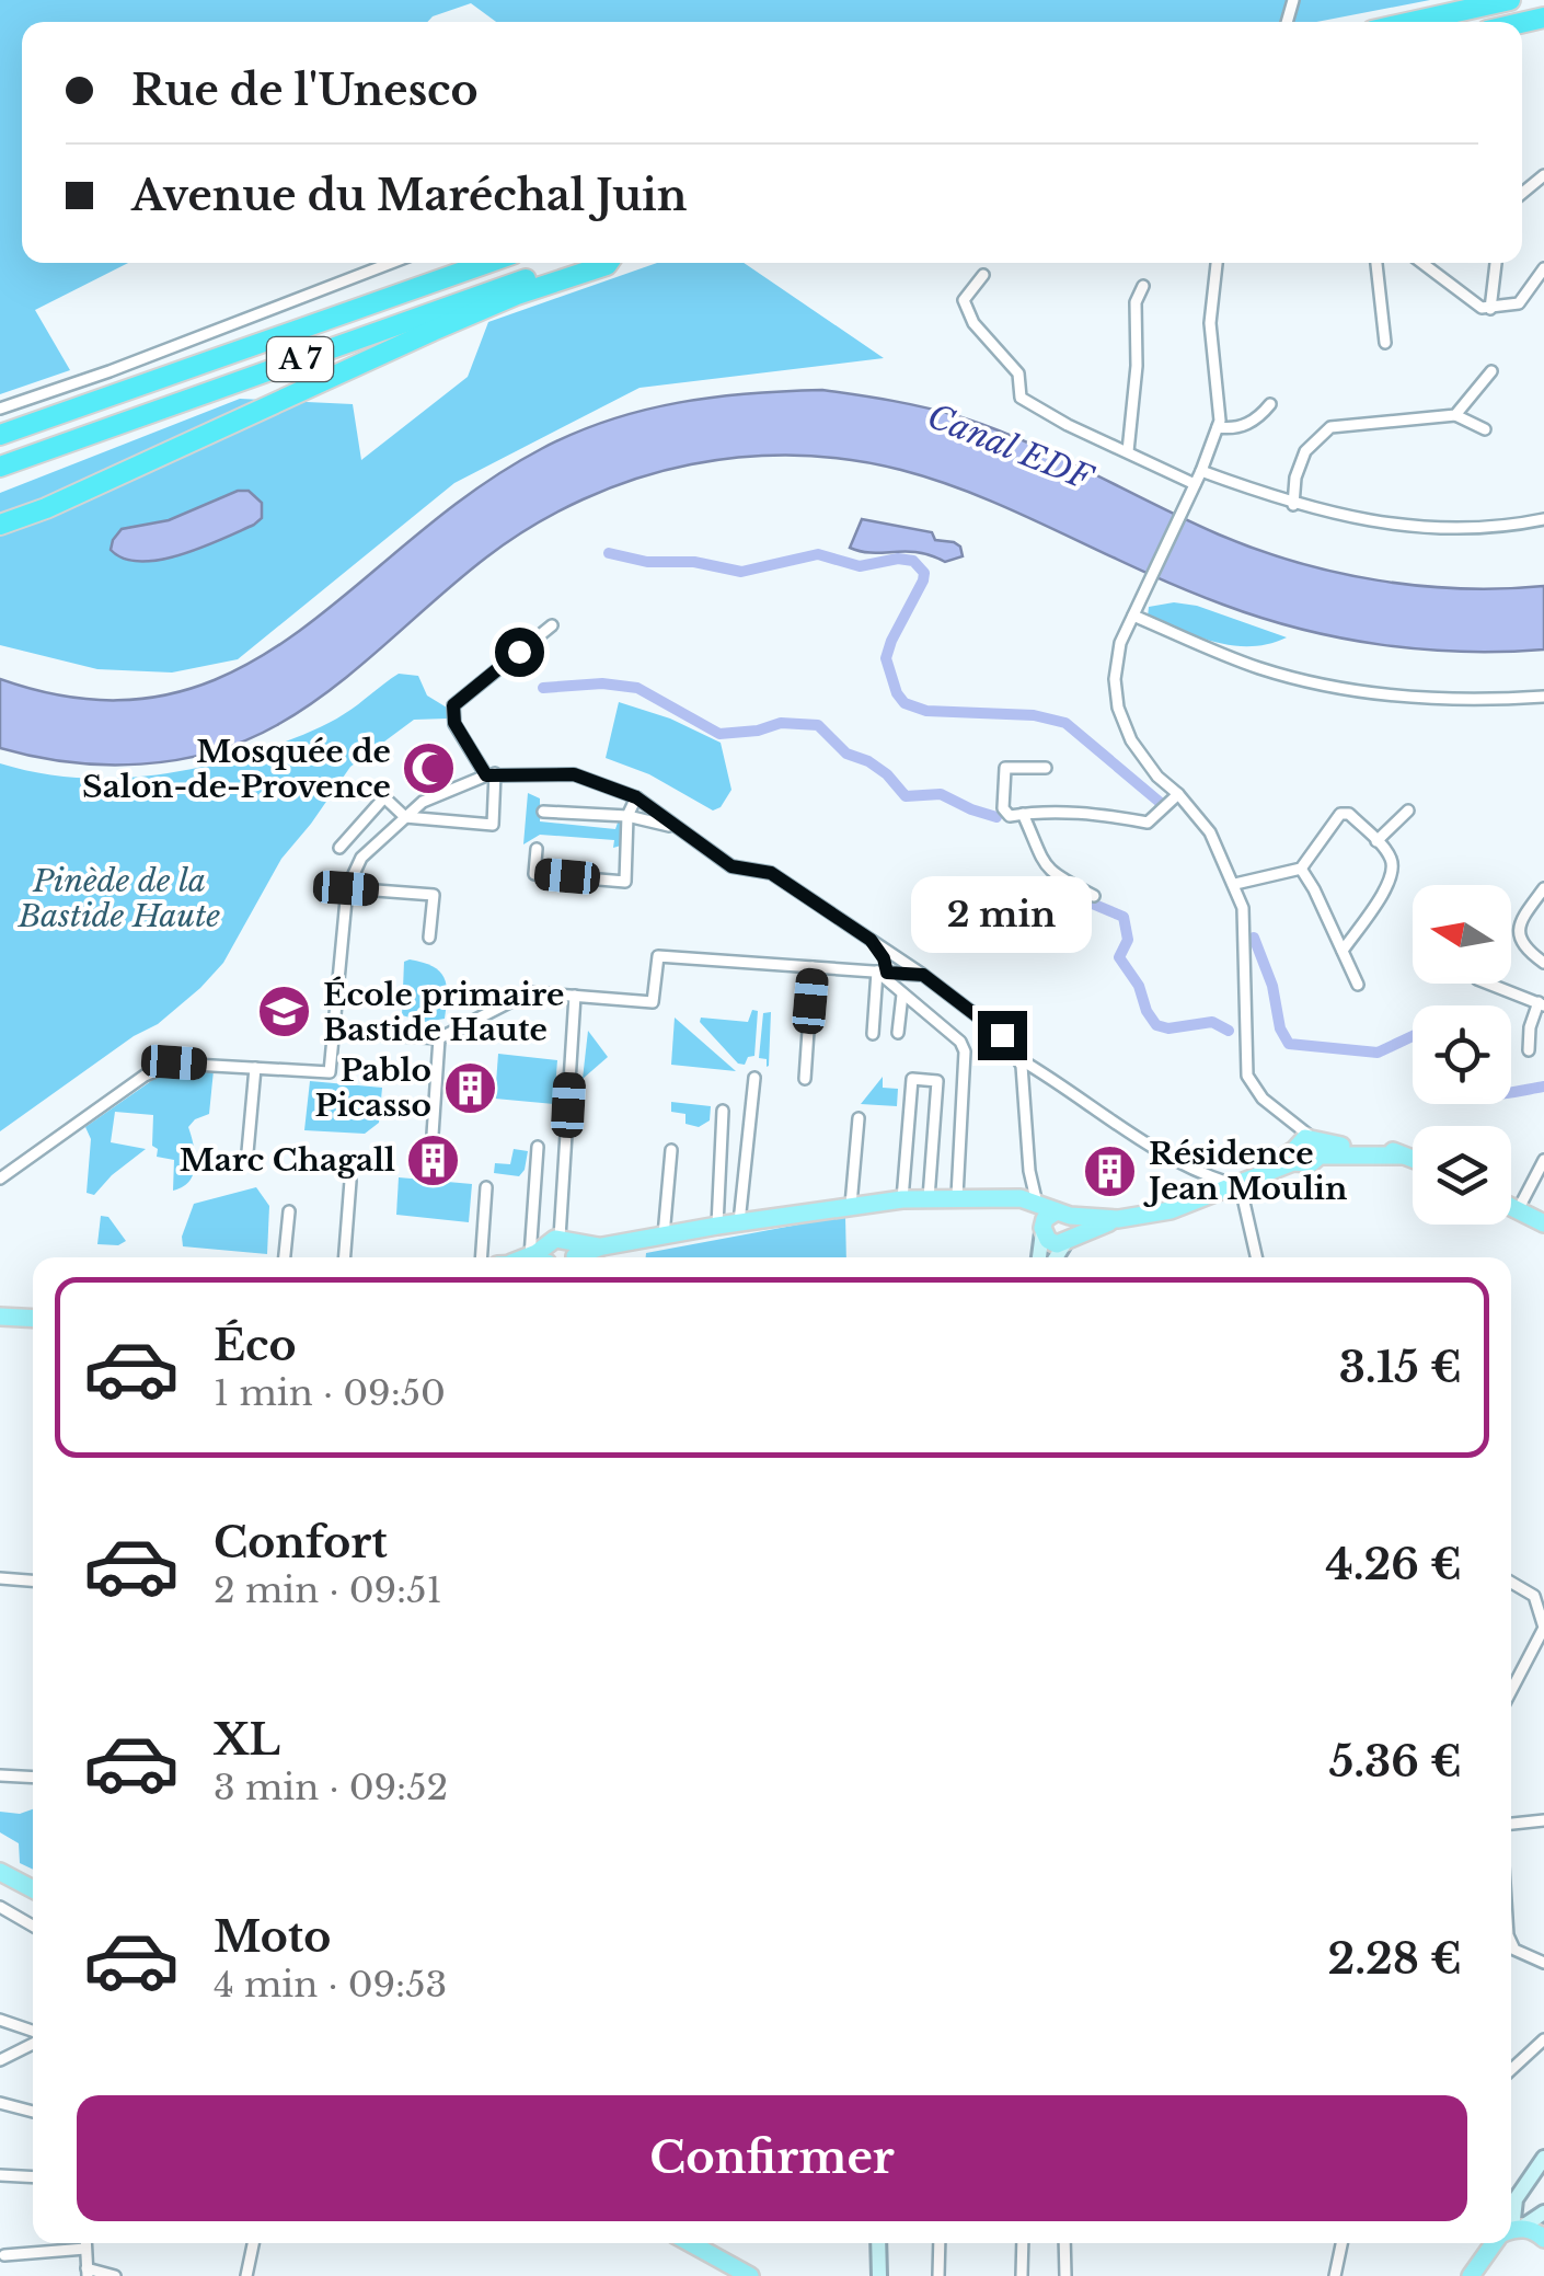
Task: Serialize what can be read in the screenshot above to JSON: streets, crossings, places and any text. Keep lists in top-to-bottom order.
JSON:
{
  "streets": {
    "highway": ["A 7"]
  },
  "water": ["Canal EDF"],
  "parks": ["Pinède de la Bastide Haute"],
  "places": {
    "mosque": ["Mosquée de Salon-de-Provence"],
    "school or university": ["École primaire Bastide Haute"],
    "building": ["Pablo Picasso", "Marc Chagall", "Résidence Jean Moulin"]
  },
  "north": "left",
  "page": {
    "banner": ["Rue de l'Unesco", "Avenue du Maréchal Juin"],
    "bubble": "2 min",
    "list": [
      {
        "name": "Éco",
        "note": "1 min · 09:50",
        "value": "3.15 €"
      },
      {
        "name": "Confort",
        "note": "2 min · 09:51",
        "value": "4.26 €"
      },
      {
        "name": "XL",
        "note": "3 min · 09:52",
        "value": "5.36 €"
      },
      {
        "name": "Moto",
        "note": "4 min · 09:53",
        "value": "2.28 €"
      }
    ],
    "buttons": "Confirmer"
  }
}
